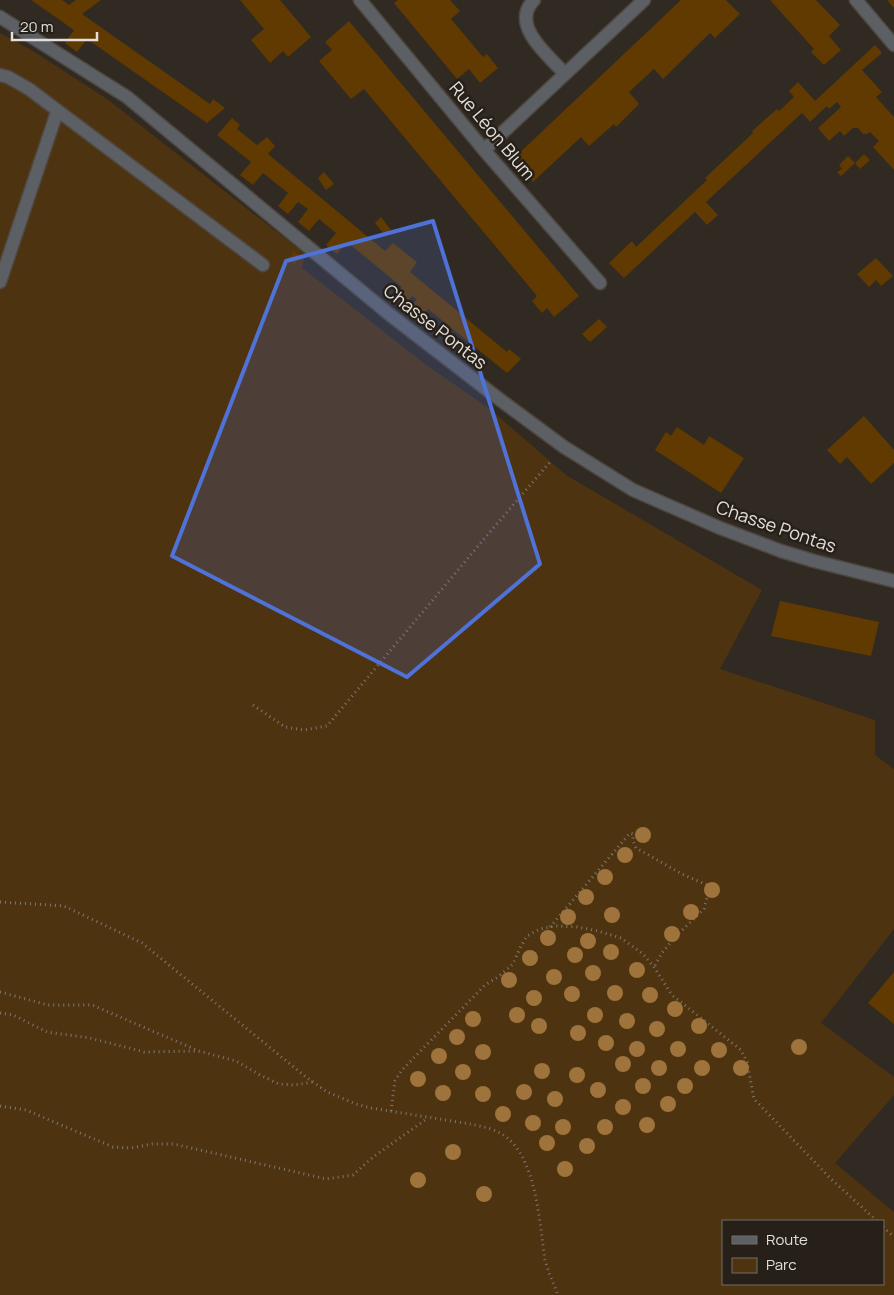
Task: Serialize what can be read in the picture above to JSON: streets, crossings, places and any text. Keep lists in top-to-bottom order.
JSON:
{
  "streets": {
    "street": ["Rue Léon Blum", "Chasse Pontas"]
  },
  "legend": ["Route", "Parc"],
  "scale_bar": "20 m"
}
